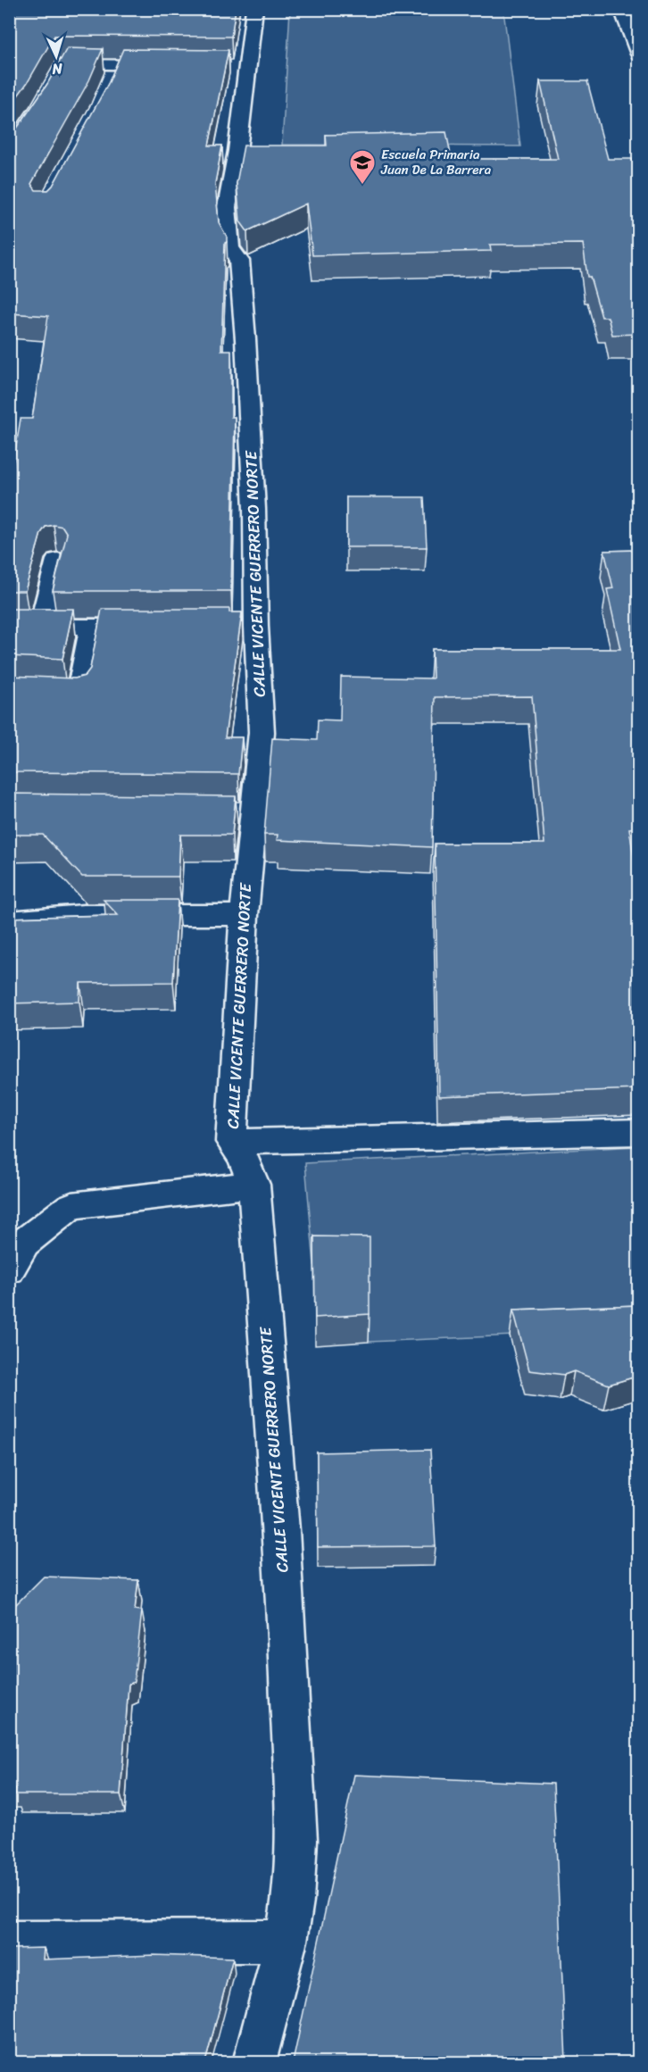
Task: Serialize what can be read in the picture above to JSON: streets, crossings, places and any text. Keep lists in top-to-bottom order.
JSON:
{
  "streets": {
    "street": ["CALLE VICENTE GUERRERO NORTE"]
  },
  "places": {
    "school or university": ["Escuela Primaria Juan De La Barrera"]
  },
  "north": "bottom"
}
